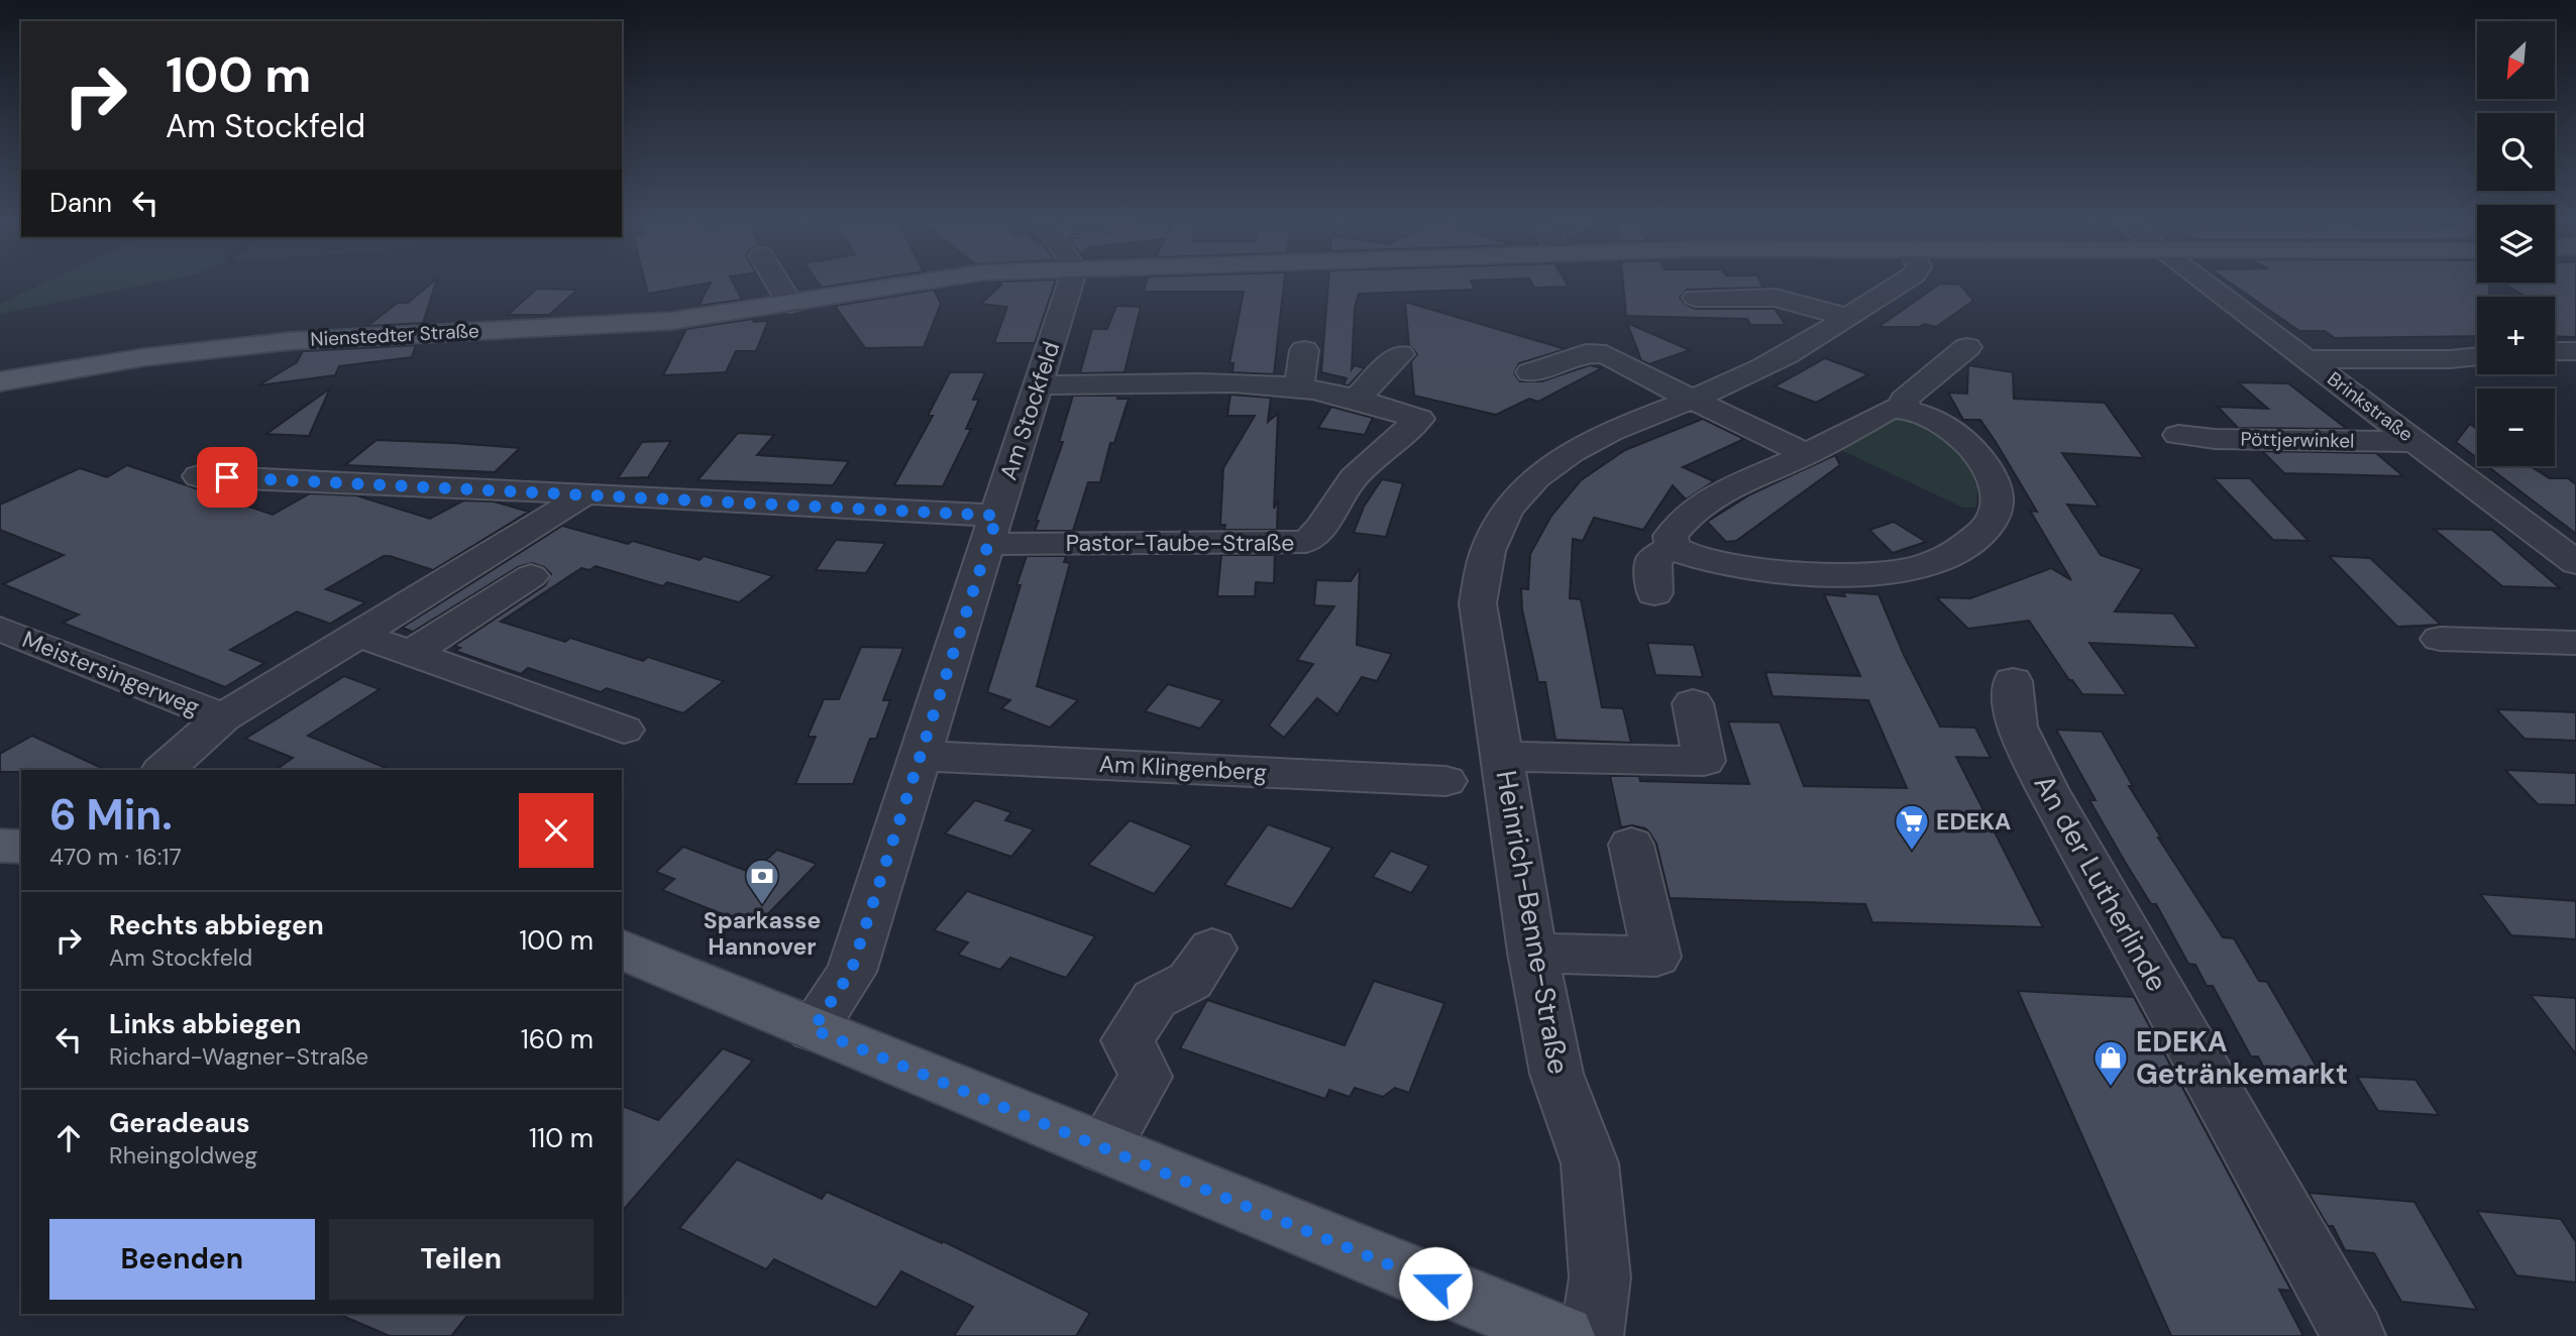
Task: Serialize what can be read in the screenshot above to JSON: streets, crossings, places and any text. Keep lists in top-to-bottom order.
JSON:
{
  "streets": {
    "main road": ["Nienstedter Straße"],
    "street": [
      "Brinkstraße",
      "Am Stockfeld",
      "Pöttjerwinkel",
      "Pastor-Taube-Straße",
      "Meistersingerweg",
      "Am Klingenberg",
      "An der Lutherlinde",
      "Heinrich-Benne-Straße"
    ]
  },
  "crossings": [
    ["Brinkstraße", "Pöttjerwinkel"],
    ["Am Stockfeld", "Pastor-Taube-Straße"],
    ["Am Stockfeld", "Am Klingenberg"]
  ],
  "places": {
    "supermarket": ["EDEKA"],
    "bank": ["Sparkasse Hannover"],
    "shop": ["EDEKA Getränkemarkt"]
  },
  "north": "bottom left",
  "page": {
    "map_buttons": ["+", "−"],
    "turn": ["100 m", "Am Stockfeld"],
    "then": "Dann",
    "heading": ["6 Min.", "470 m · 16:17"],
    "list": [
      {
        "name": "Rechts abbiegen",
        "note": "Am Stockfeld",
        "value": "100 m"
      },
      {
        "name": "Links abbiegen",
        "note": "Richard-Wagner-Straße",
        "value": "160 m"
      },
      {
        "name": "Geradeaus",
        "note": "Rheingoldweg",
        "value": "110 m"
      }
    ],
    "buttons": ["Beenden", "Teilen"]
  }
}
